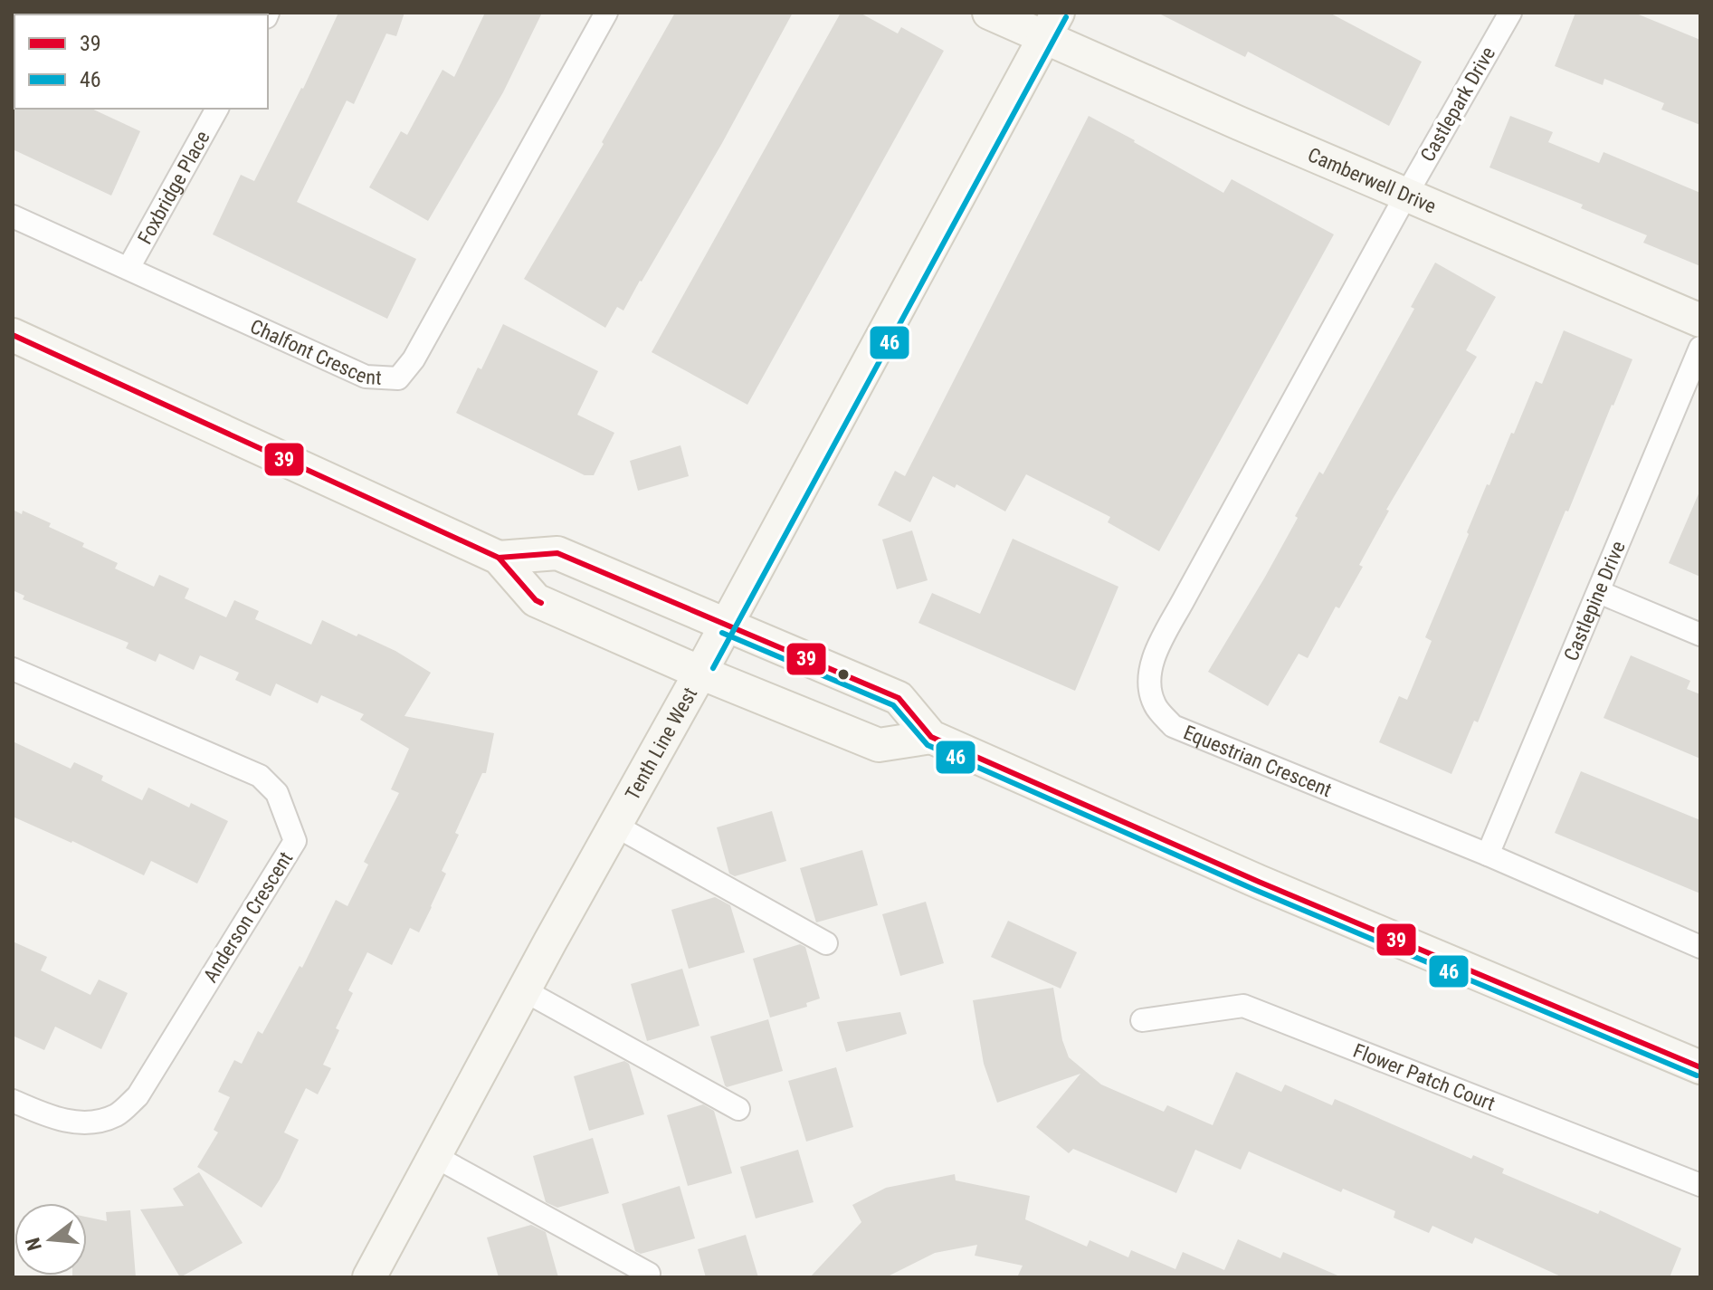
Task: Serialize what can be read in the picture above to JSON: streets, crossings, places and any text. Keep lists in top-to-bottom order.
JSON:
{
  "streets": {
    "main road": ["Camberwell Drive", "Tenth Line West"],
    "street": [
      "Castlepark Drive",
      "Foxbridge Place",
      "Chalfont Crescent",
      "Castlepine Drive",
      "Equestrian Crescent",
      "Anderson Crescent",
      "Flower Patch Court"
    ]
  },
  "crossings": [
    ["Castlepark Drive", "Camberwell Drive"],
    ["Castlepark Drive", "Equestrian Crescent"],
    ["Camberwell Drive", "Tenth Line West"],
    ["Camberwell Drive", "Equestrian Crescent"],
    ["Foxbridge Place", "Chalfont Crescent"],
    ["Castlepine Drive", "Equestrian Crescent"]
  ],
  "lines": ["transit line 46", "transit line 39"],
  "legend": ["39", "46"],
  "north": "left"
}
